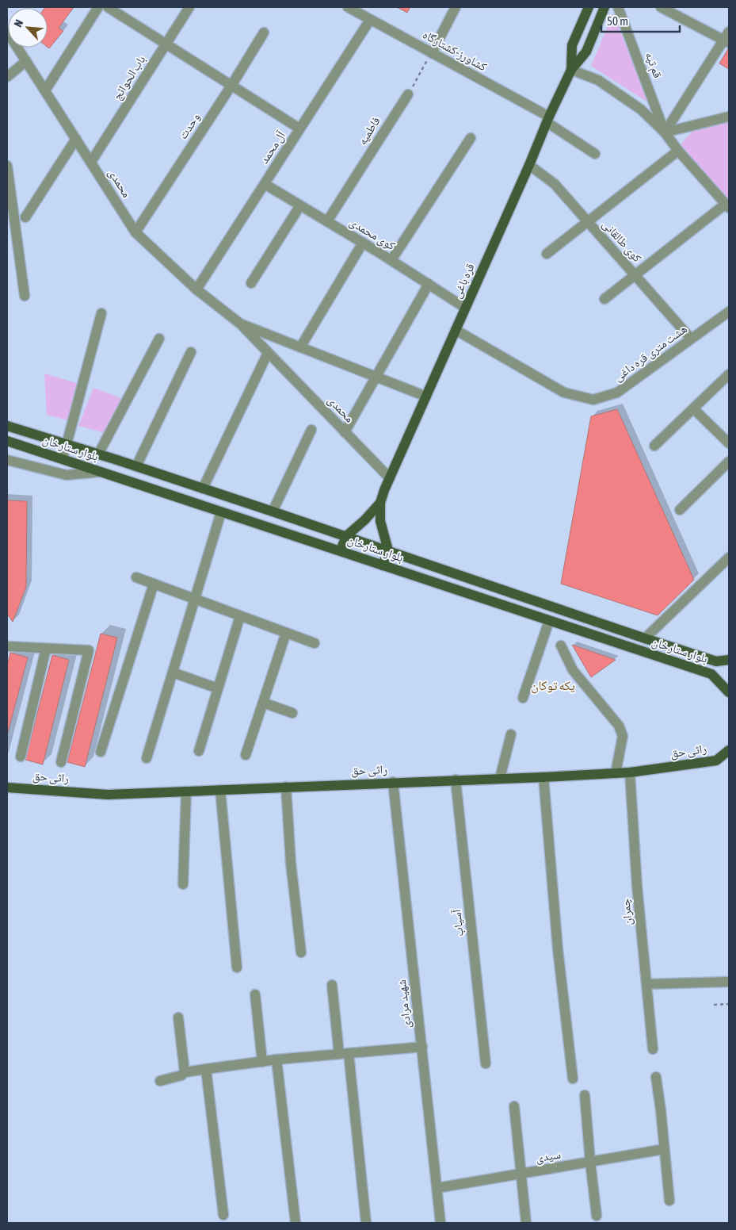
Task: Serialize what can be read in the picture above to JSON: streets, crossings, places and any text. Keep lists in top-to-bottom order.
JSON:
{
  "streets": {
    "main road": ["قره باغی", "بلوار ستارخان", "راثی حق"],
    "street": [
      "کشاورز-کشتارگاه",
      "قم تپه",
      "باب الحوائج",
      "وحدت",
      "فاطمیه",
      "آل محمد",
      "محمدی",
      "کوی محمدی",
      "کوی طالقانی",
      "هشت متری قره داغی",
      "چمران",
      "آسیاب",
      "شهید مرادی",
      "سیدی"
    ]
  },
  "crossings": [
    ["کشاورز-کشتارگاه", "آل محمد"],
    ["کشاورز-کشتارگاه", "قره باغی"],
    ["قم تپه", "قره باغی"],
    ["باب الحوائج", "محمدی"],
    ["وحدت", "محمدی"],
    ["فاطمیه", "کوی محمدی"],
    ["آل محمد", "محمدی"],
    ["آل محمد", "کوی محمدی"],
    ["محمدی", "قره باغی"],
    ["کوی محمدی", "قره باغی"],
    ["کوی طالقانی", "قره باغی"],
    ["کوی طالقانی", "هشت متری قره داغی"],
    ["قره باغی", "هشت متری قره داغی"],
    ["قره باغی", "بلوار ستارخان"],
    ["راثی حق", "چمران"],
    ["راثی حق", "آسیاب"],
    ["راثی حق", "شهید مرادی"],
    ["شهید مرادی", "سیدی"]
  ],
  "districts": ["یکه توکان"],
  "scale_bar": "50 m",
  "north": "top left"
}
